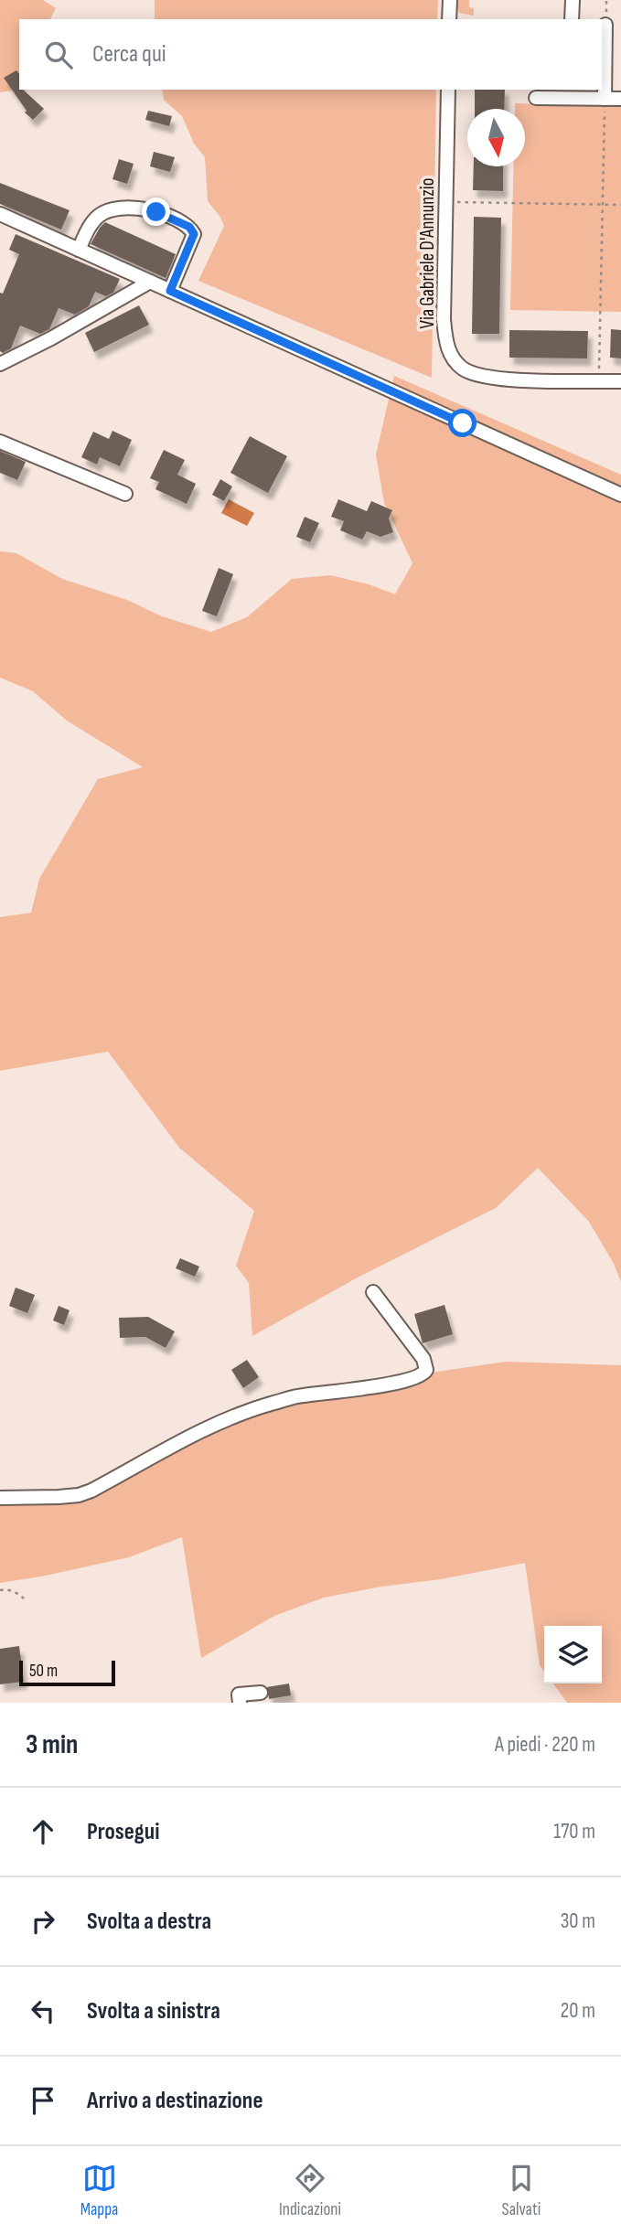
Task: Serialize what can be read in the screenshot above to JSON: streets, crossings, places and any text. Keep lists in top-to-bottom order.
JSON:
{
  "streets": {
    "street": ["Via Gabriele D'Annunzio"]
  },
  "scale_bar": "50 m",
  "north": "bottom",
  "page": {
    "search": "Cerca qui",
    "scale": "50 m",
    "heading": ["3 min", "A piedi · 220 m"],
    "list": [
      ["Prosegui", "170 m"],
      ["Svolta a destra", "30 m"],
      ["Svolta a sinistra", "20 m"],
      "Arrivo a destinazione"
    ],
    "nav": ["Mappa", "Indicazioni", "Salvati"]
  }
}
